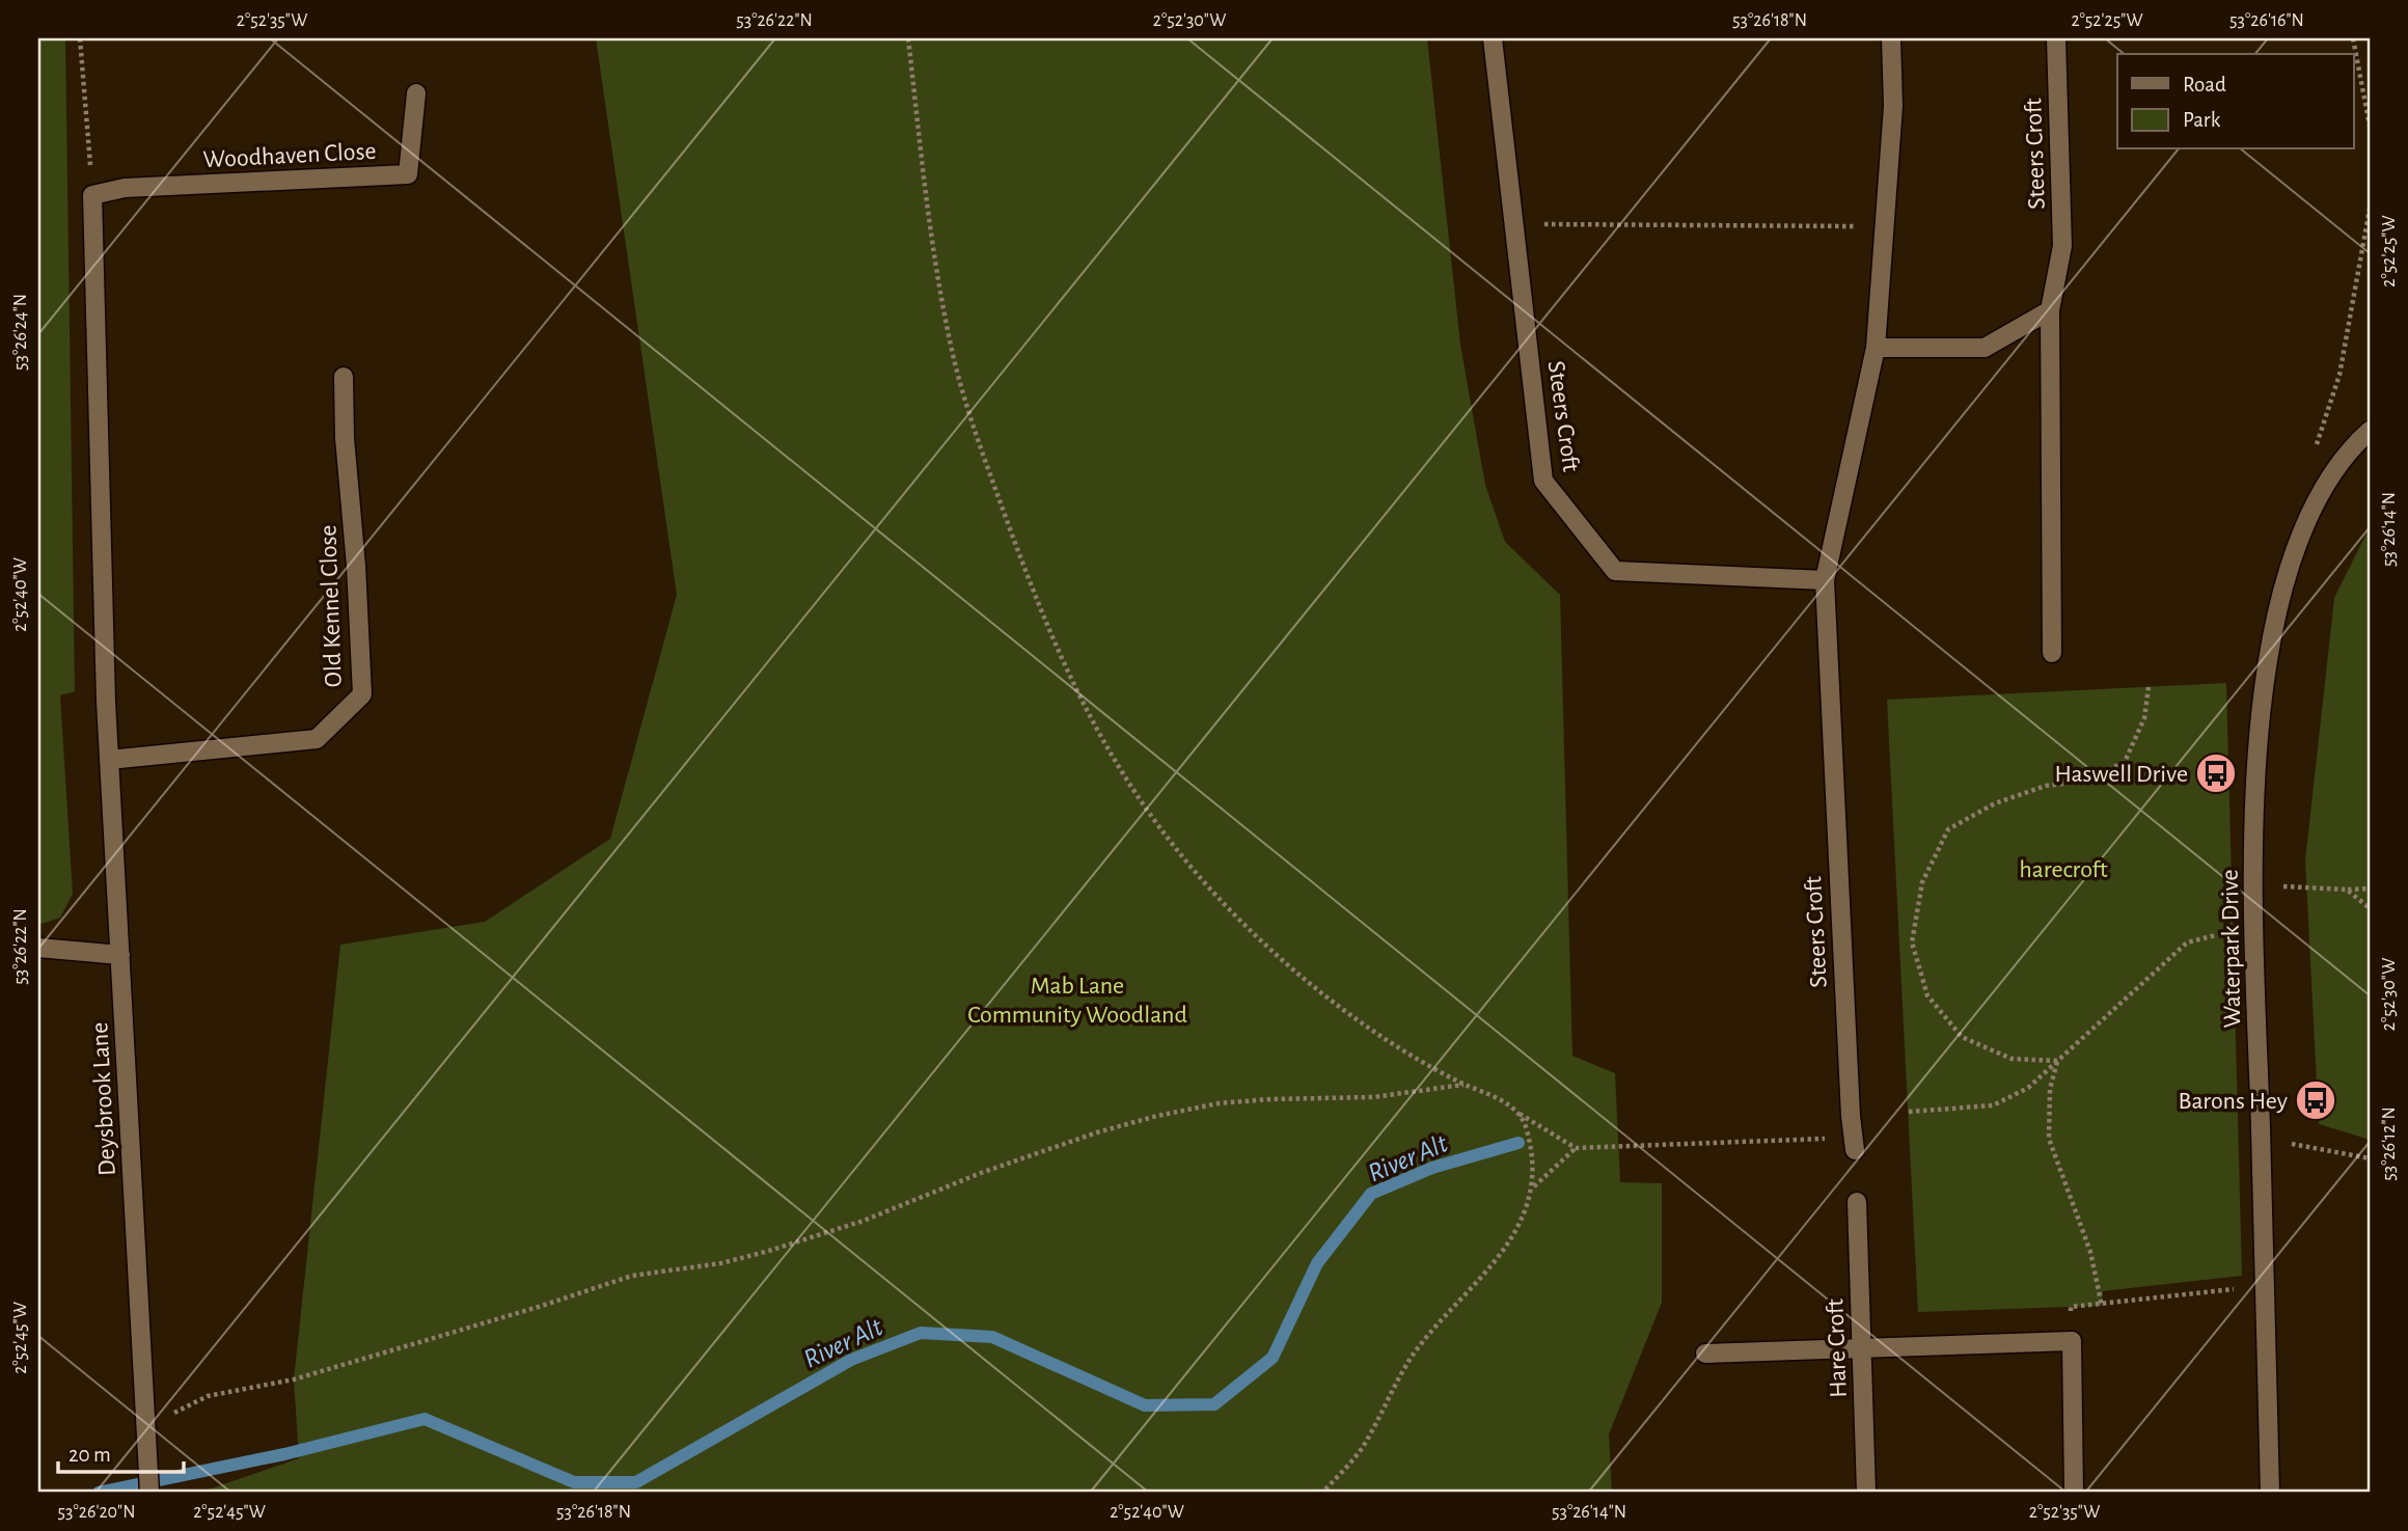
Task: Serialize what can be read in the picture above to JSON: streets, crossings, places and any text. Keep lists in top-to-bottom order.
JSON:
{
  "streets": {
    "street": [
      "Steers Croft",
      "Woodhaven Close",
      "Old Kennel Close",
      "Waterpark Drive",
      "Deysbrook Lane",
      "Hare Croft"
    ]
  },
  "crossings": [
    ["Woodhaven Close", "Deysbrook Lane"],
    ["Old Kennel Close", "Deysbrook Lane"]
  ],
  "water": ["River Alt"],
  "parks": ["harecroft", "Mab Lane Community Woodland"],
  "places": {
    "bus stop": ["Haswell Drive", "Barons Hey"]
  },
  "legend": ["Road", "Park"],
  "scale_bar": "20 m",
  "coordinates": [
    "2°52'35\"W",
    "53°26'22\"N",
    "2°52'30\"W",
    "53°26'18\"N",
    "2°52'25\"W",
    "53°26'16\"N",
    "53°26'24\"N",
    "53°26'14\"N",
    "2°52'40\"W",
    "53°26'12\"N",
    "2°52'45\"W",
    "53°26'20\"N"
  ]
}
